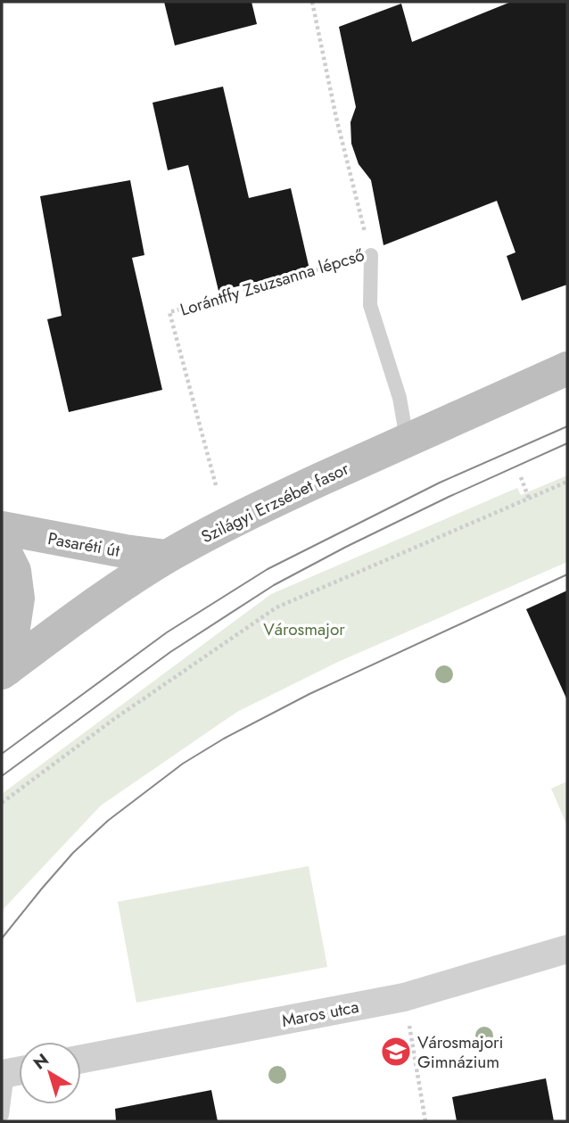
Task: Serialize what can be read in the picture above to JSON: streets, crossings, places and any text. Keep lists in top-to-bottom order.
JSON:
{
  "streets": {
    "main road": ["Szilágyi Erzsébet fasor", "Pasaréti út"],
    "street": ["Maros utca"],
    "path": ["Lorántffy Zsuzsanna lépcső"]
  },
  "crossings": [
    ["Szilágyi Erzsébet fasor", "Pasaréti út"]
  ],
  "parks": ["Városmajor"],
  "places": {
    "school or university": ["Városmajori Gimnázium"]
  },
  "north": "top left"
}
